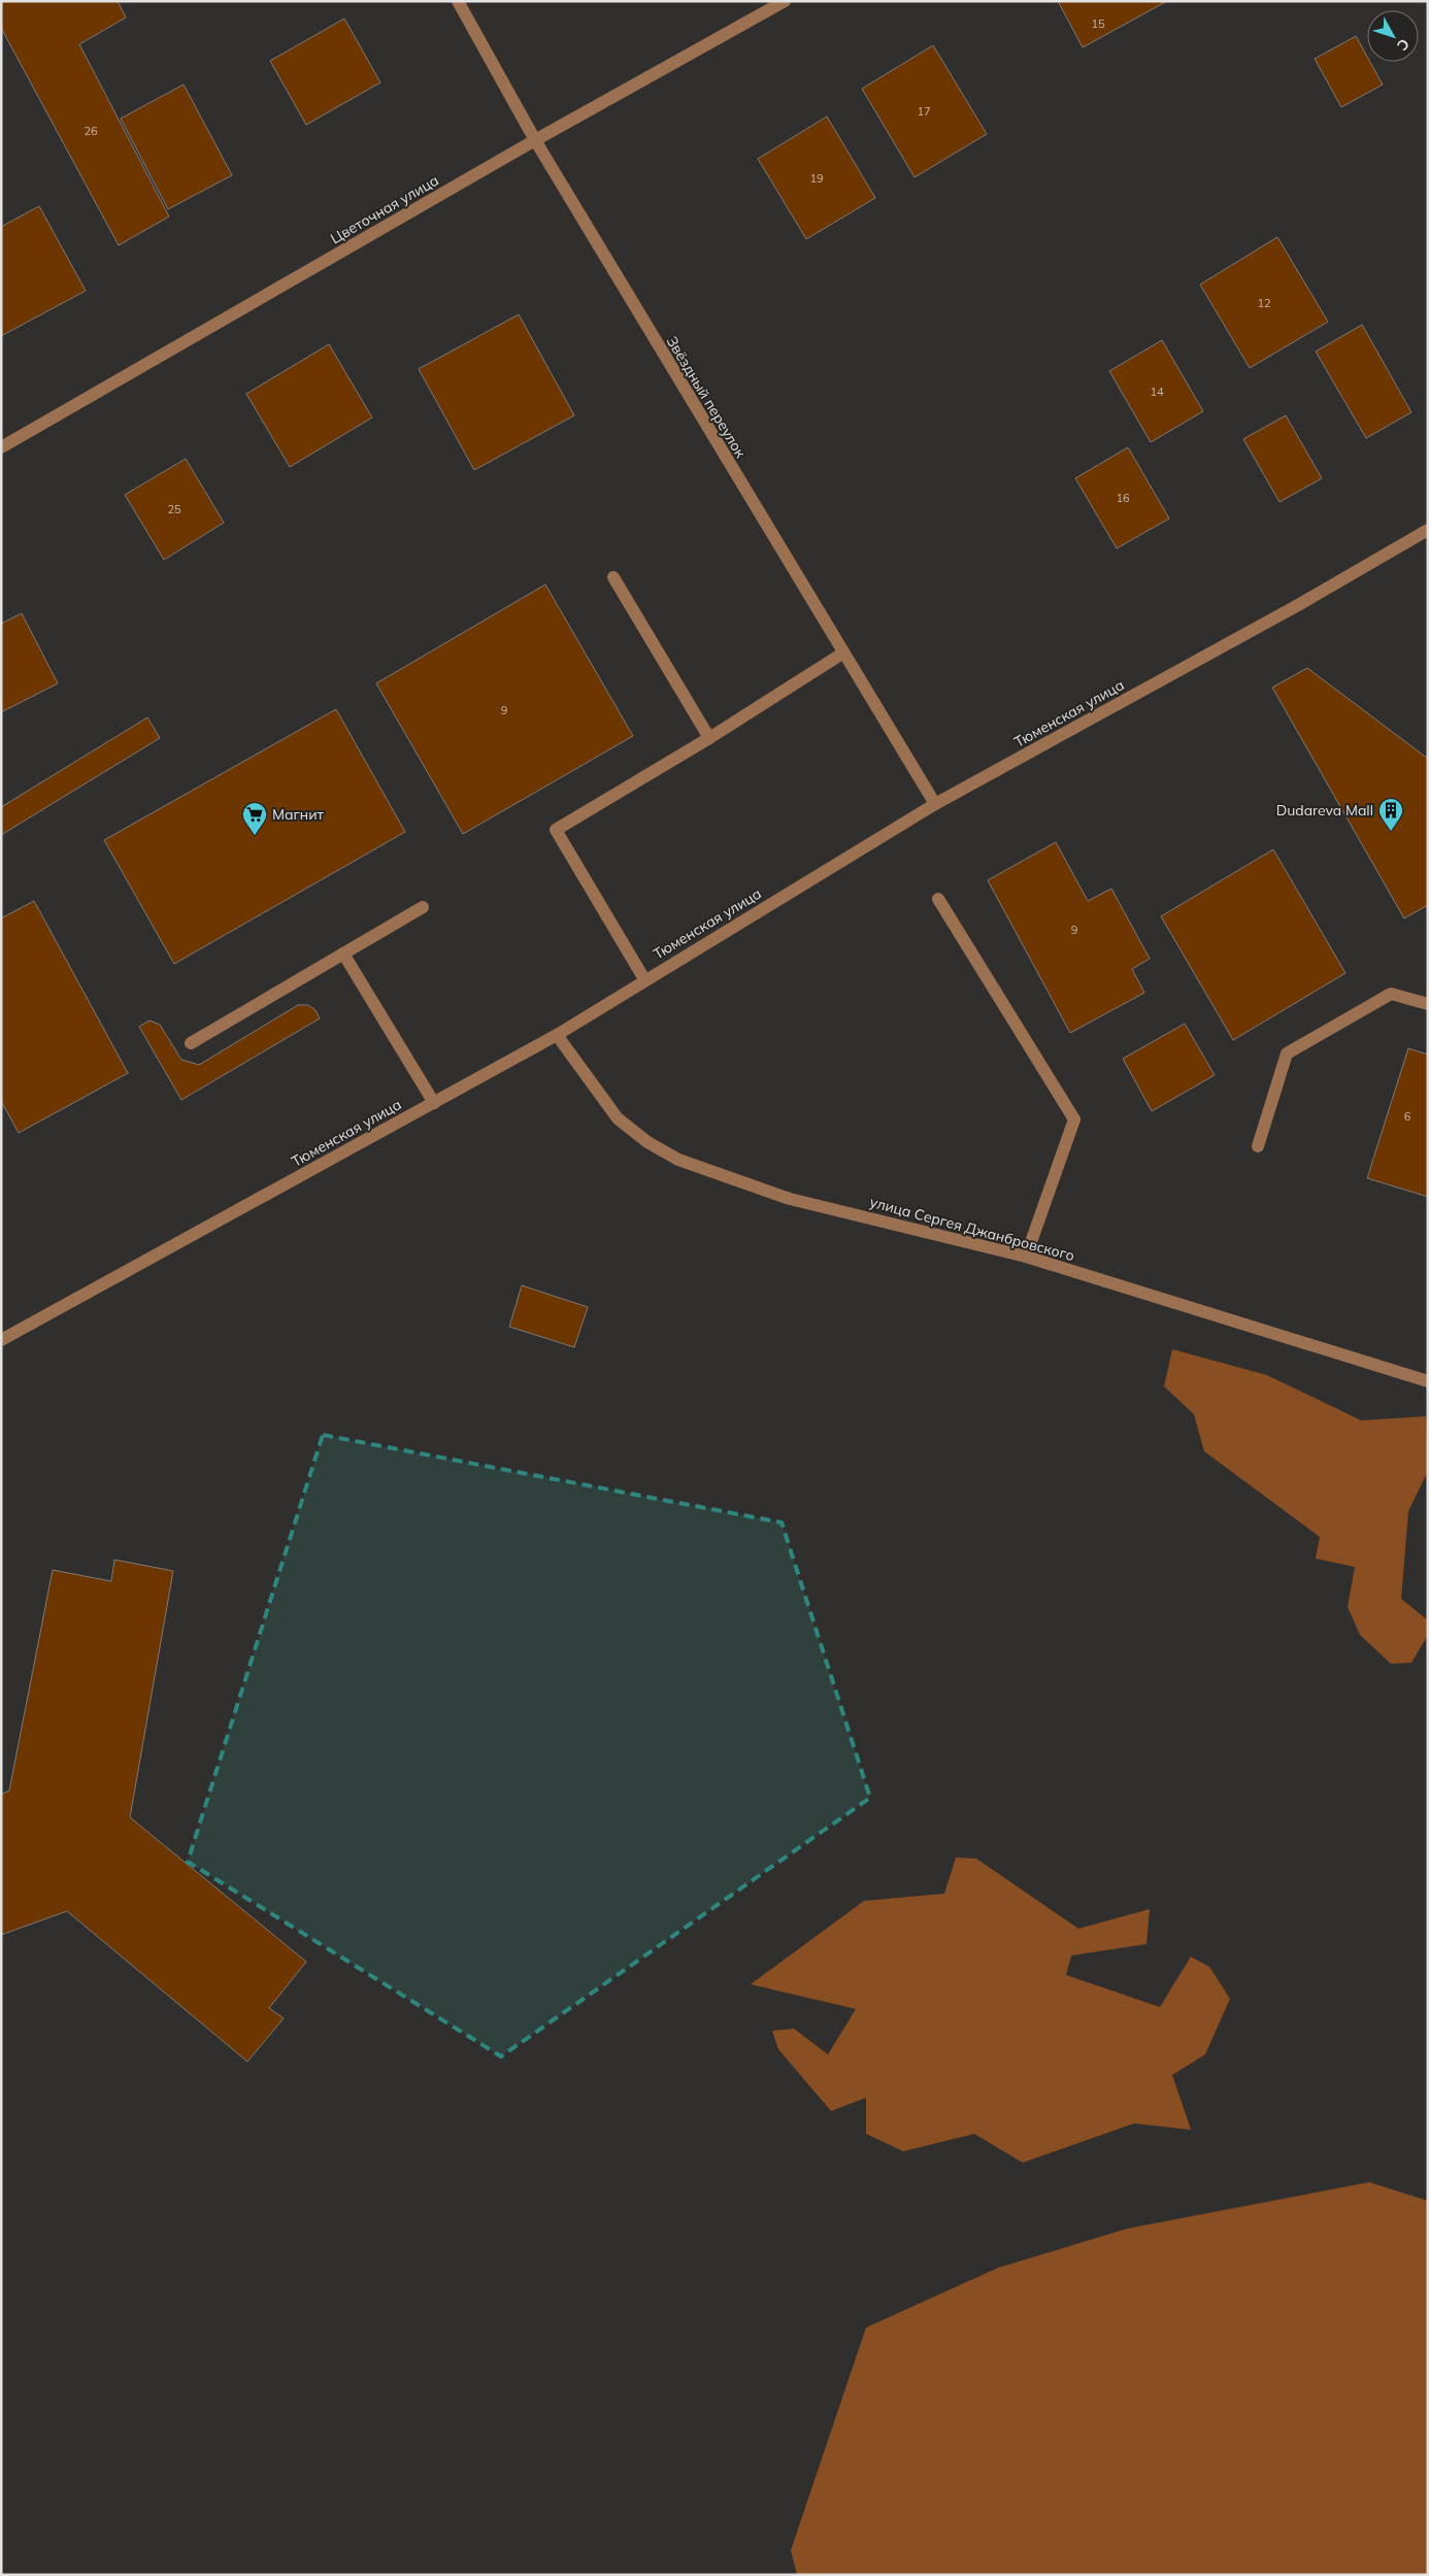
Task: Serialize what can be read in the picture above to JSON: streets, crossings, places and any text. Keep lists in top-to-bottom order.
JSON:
{
  "streets": {
    "street": [
      "Цветочная улица",
      "Звёздный переулок",
      "Тюменская улица",
      "улица Сергея Джанбровского"
    ]
  },
  "crossings": [
    ["Цветочная улица", "Звёздный переулок"],
    ["Звёздный переулок", "Тюменская улица"],
    ["Тюменская улица", "улица Сергея Джанбровского"]
  ],
  "places": {
    "building": ["Dudareva Mall"],
    "supermarket": ["Магнит"]
  },
  "house_numbers": [
    "15",
    "17",
    "26",
    "19",
    "12",
    "14",
    "16",
    "25",
    "9",
    "9",
    "6"
  ],
  "north": "bottom right"
}
